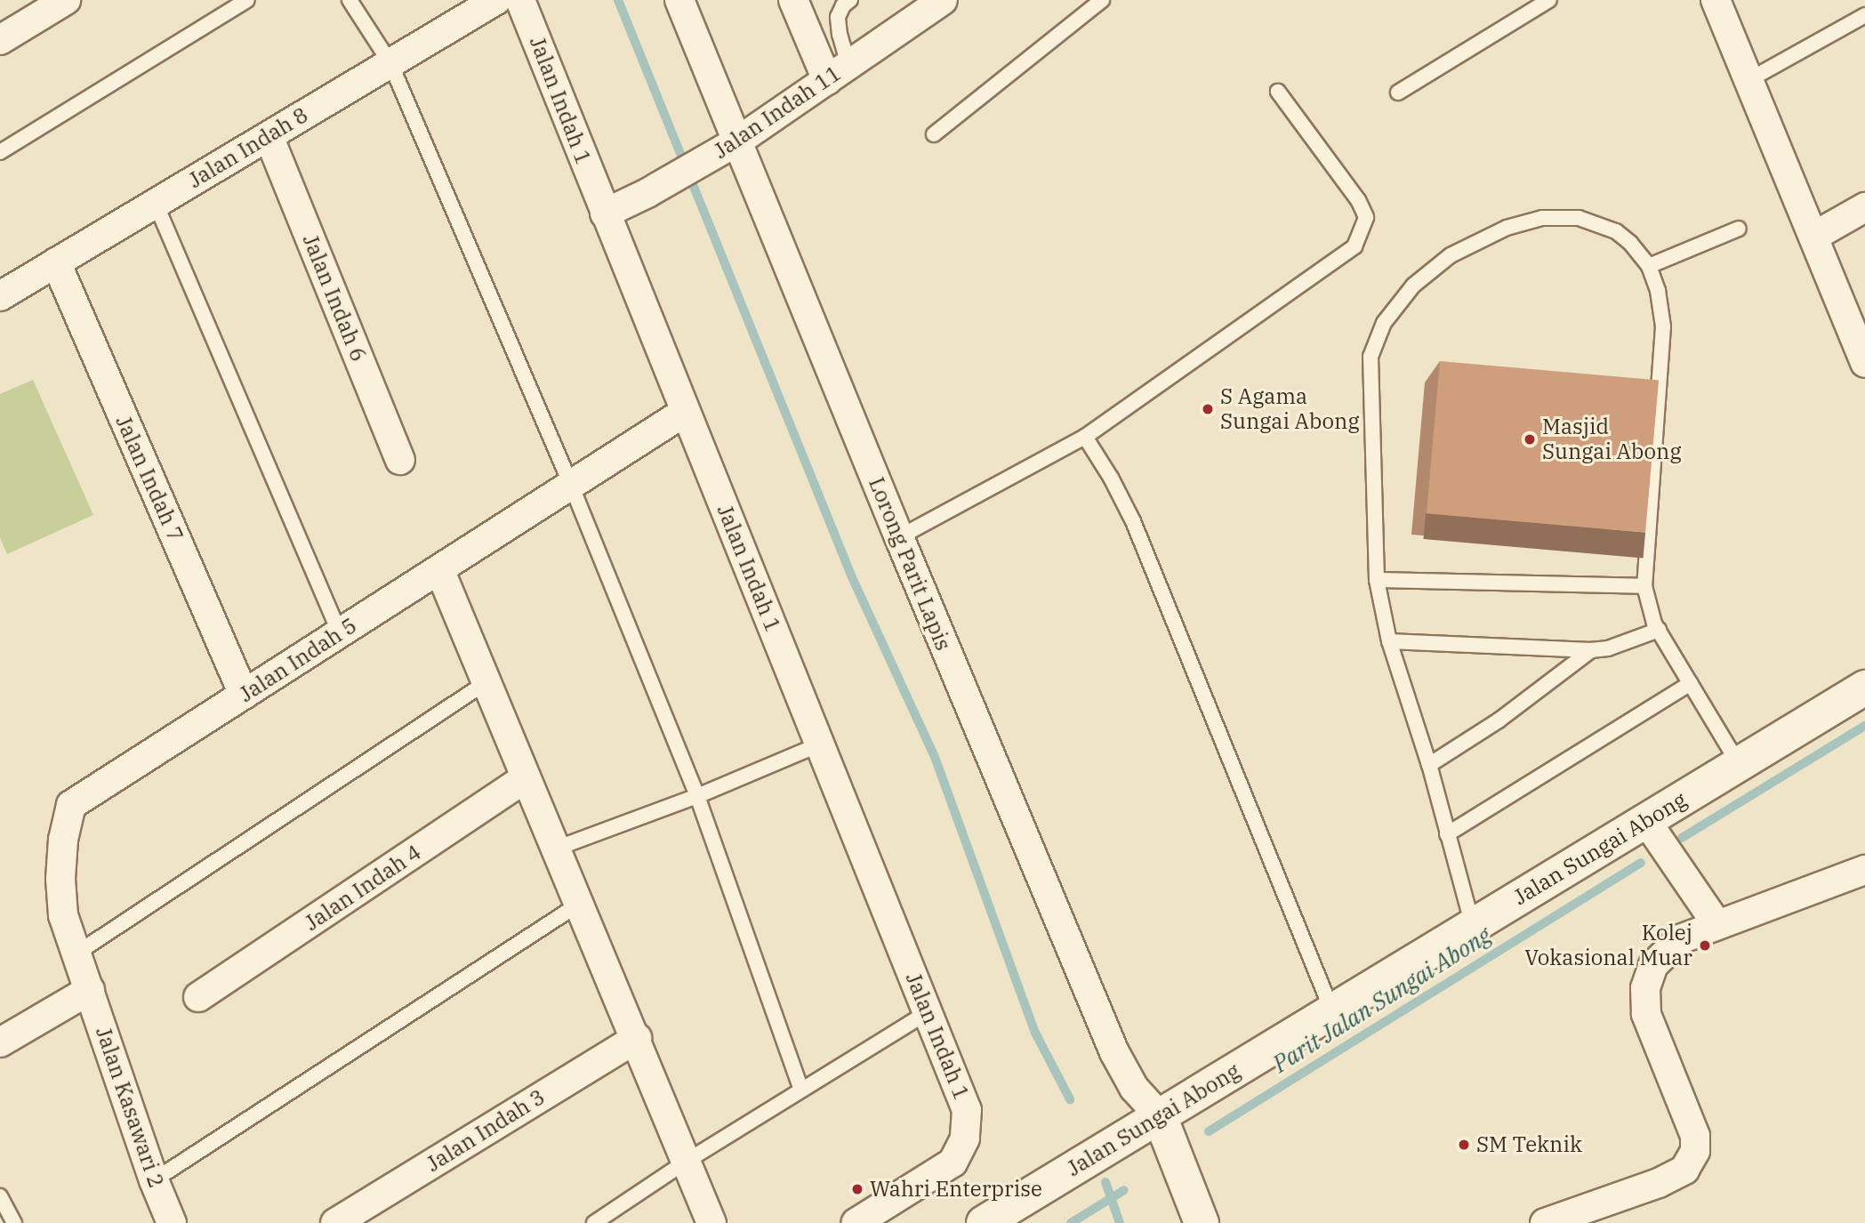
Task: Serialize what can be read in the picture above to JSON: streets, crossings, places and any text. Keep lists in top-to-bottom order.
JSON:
{
  "streets": {
    "street": [
      "Jalan Indah 1",
      "Jalan Indah 11",
      "Jalan Indah 8",
      "Jalan Indah 6",
      "Jalan Indah 7",
      "Lorong Parit Lapis",
      "Jalan Indah 5",
      "Jalan Sungai Abong",
      "Jalan Indah 4",
      "Jalan Kasawari 2",
      "Jalan Indah 3"
    ]
  },
  "crossings": [
    ["Jalan Indah 1", "Jalan Indah 11"],
    ["Jalan Indah 1", "Jalan Indah 5"],
    ["Jalan Indah 11", "Lorong Parit Lapis"],
    ["Jalan Indah 8", "Jalan Indah 6"],
    ["Jalan Indah 8", "Jalan Indah 7"],
    ["Jalan Indah 7", "Jalan Indah 5"],
    ["Lorong Parit Lapis", "Jalan Sungai Abong"],
    ["Jalan Indah 5", "Jalan Kasawari 2"]
  ],
  "water": ["Parit Jalan Sungai Abong"],
  "places": [
    "S Agama Sungai Abong",
    "Masjid Sungai Abong",
    "Kolej Vokasional Muar",
    "SM Teknik",
    "Wahri Enterprise"
  ]
}
